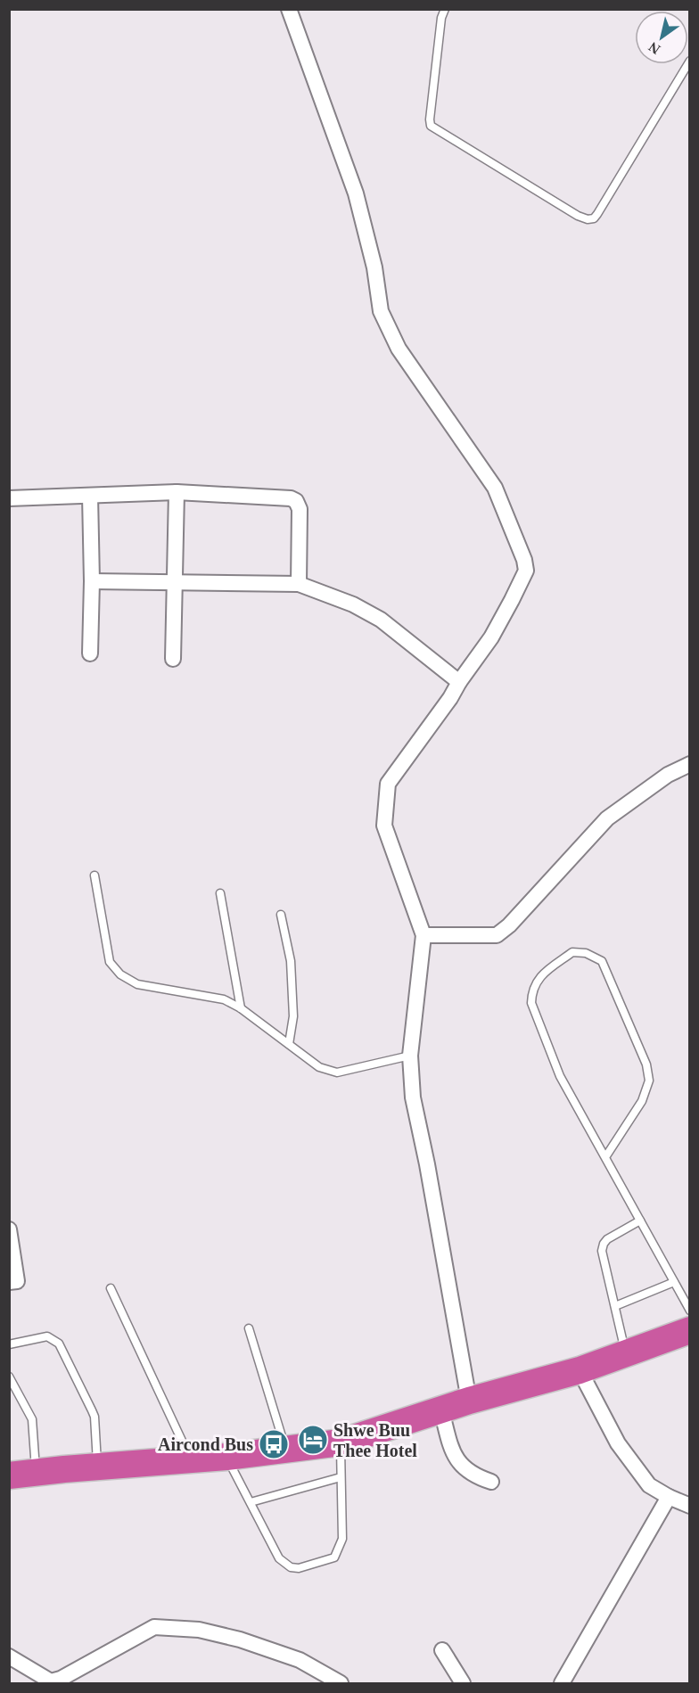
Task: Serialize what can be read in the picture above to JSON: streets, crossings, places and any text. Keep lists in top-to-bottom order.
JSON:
{
  "places": {
    "hotel": ["Shwe Buu Thee Hotel"],
    "bus stop": ["Aircond Bus"]
  },
  "north": "bottom left"
}
